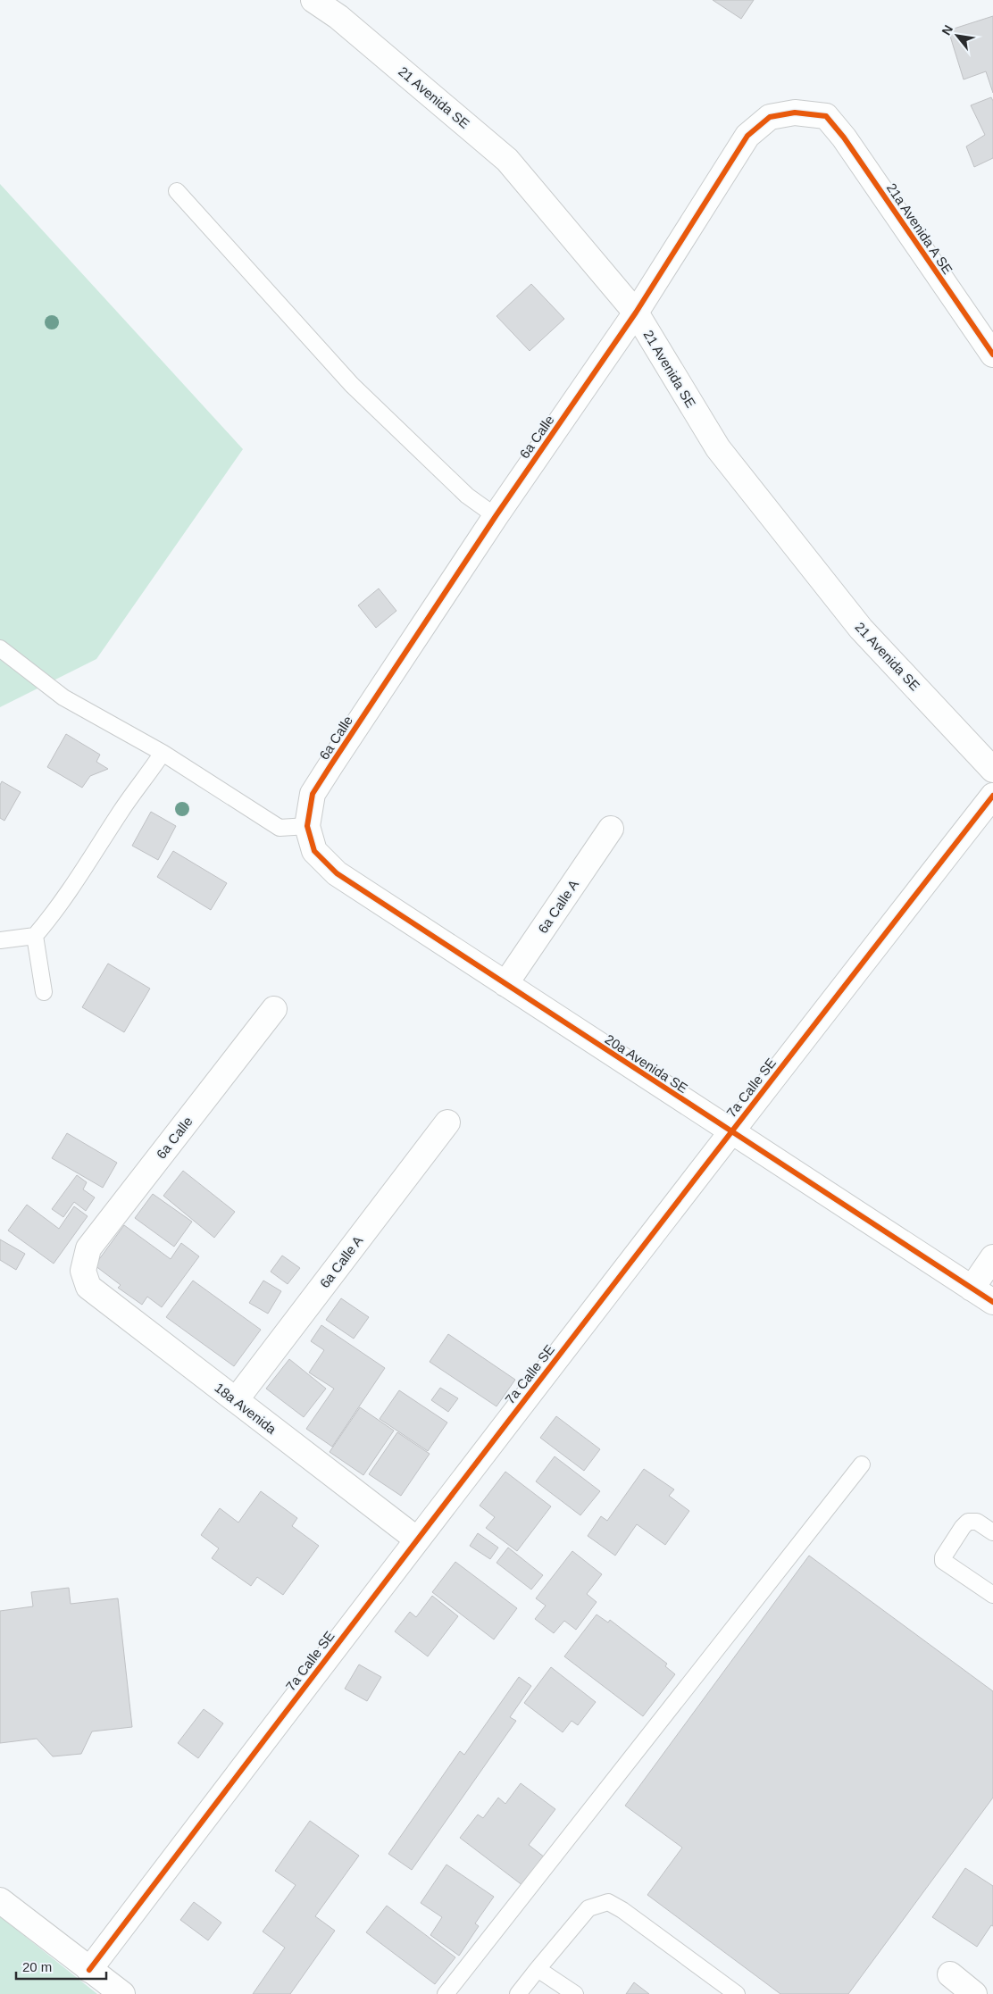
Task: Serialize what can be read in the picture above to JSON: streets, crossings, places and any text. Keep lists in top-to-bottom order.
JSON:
{
  "streets": {
    "street": [
      "21 Avenida SE",
      "21a Avenida A SE",
      "6a Calle",
      "6a Calle A",
      "20a Avenida SE",
      "7a Calle SE",
      "18a Avenida"
    ]
  },
  "crossings": [
    ["21 Avenida SE", "6a Calle"],
    ["21a Avenida A SE", "6a Calle"],
    ["6a Calle", "20a Avenida SE"],
    ["6a Calle", "18a Avenida"],
    ["6a Calle A", "20a Avenida SE"],
    ["6a Calle A", "18a Avenida"],
    ["20a Avenida SE", "7a Calle SE"],
    ["7a Calle SE", "18a Avenida"]
  ],
  "scale_bar": "20 m",
  "north": "top left"
}
